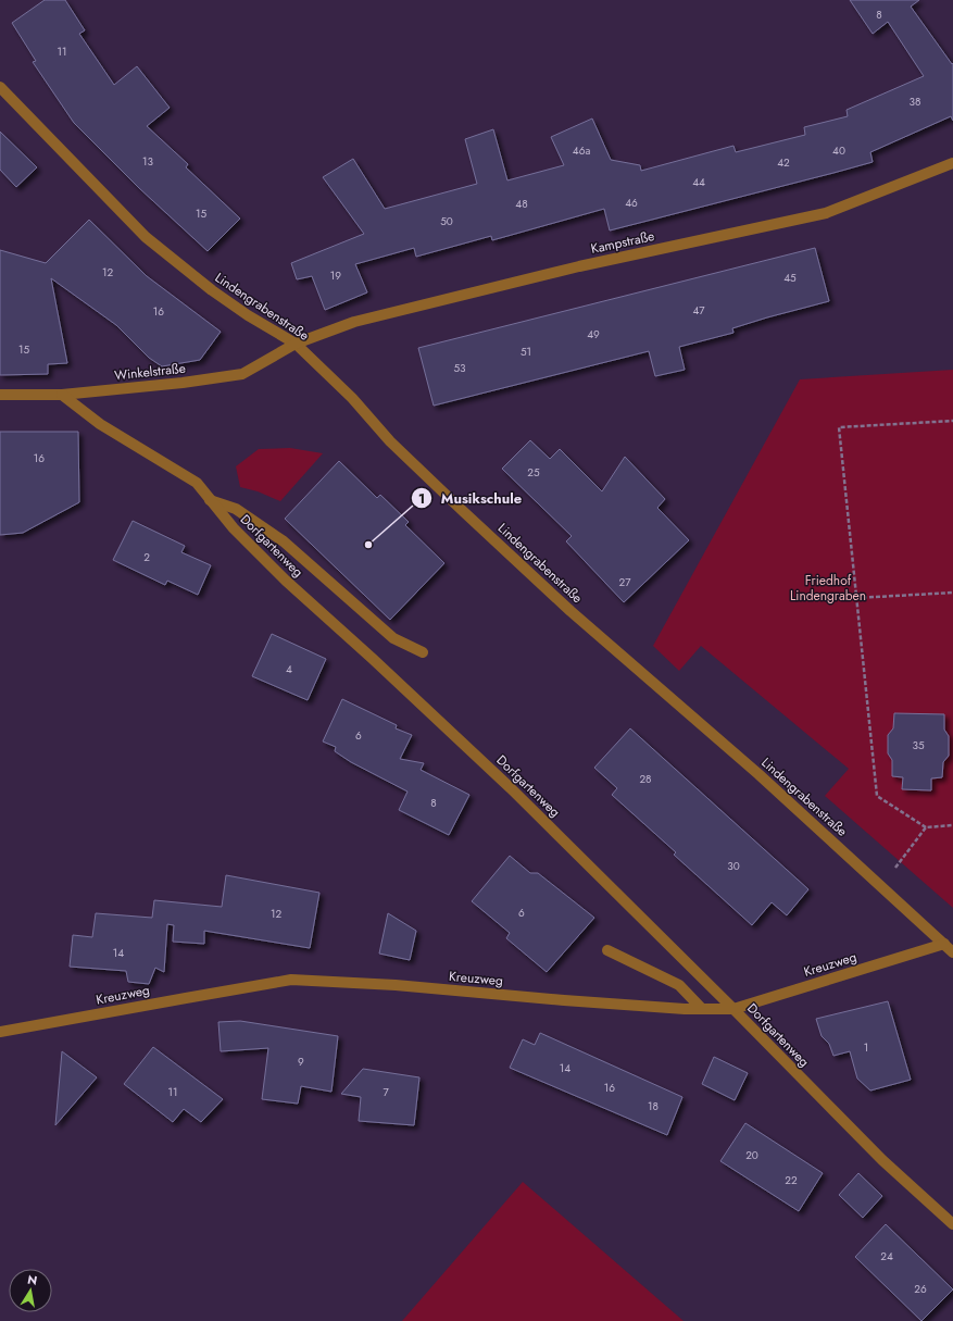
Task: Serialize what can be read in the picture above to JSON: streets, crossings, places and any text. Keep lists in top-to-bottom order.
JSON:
{
  "streets": {
    "street": [
      "Kampstraße",
      "Lindengrabenstraße",
      "Winkelstraße",
      "Dorfgartenweg",
      "Kreuzweg"
    ]
  },
  "crossings": [
    ["Kampstraße", "Lindengrabenstraße"],
    ["Kampstraße", "Winkelstraße"],
    ["Lindengrabenstraße", "Winkelstraße"],
    ["Lindengrabenstraße", "Kreuzweg"],
    ["Winkelstraße", "Dorfgartenweg"],
    ["Dorfgartenweg", "Kreuzweg"]
  ],
  "parks": ["Friedhof Lindengraben"],
  "places": ["Musikschule"],
  "house_numbers": [
    "8",
    "11",
    "38",
    "46a",
    "40",
    "13",
    "42",
    "44",
    "46",
    "48",
    "15",
    "50",
    "12",
    "19",
    "45",
    "47",
    "16",
    "49",
    "15",
    "51",
    "53",
    "16",
    "25",
    "2",
    "27",
    "4",
    "6",
    "35",
    "28",
    "8",
    "30",
    "6",
    "12",
    "14",
    "1",
    "9",
    "14",
    "16",
    "11",
    "7",
    "18",
    "20",
    "22",
    "24",
    "26"
  ],
  "north": "top"
}
